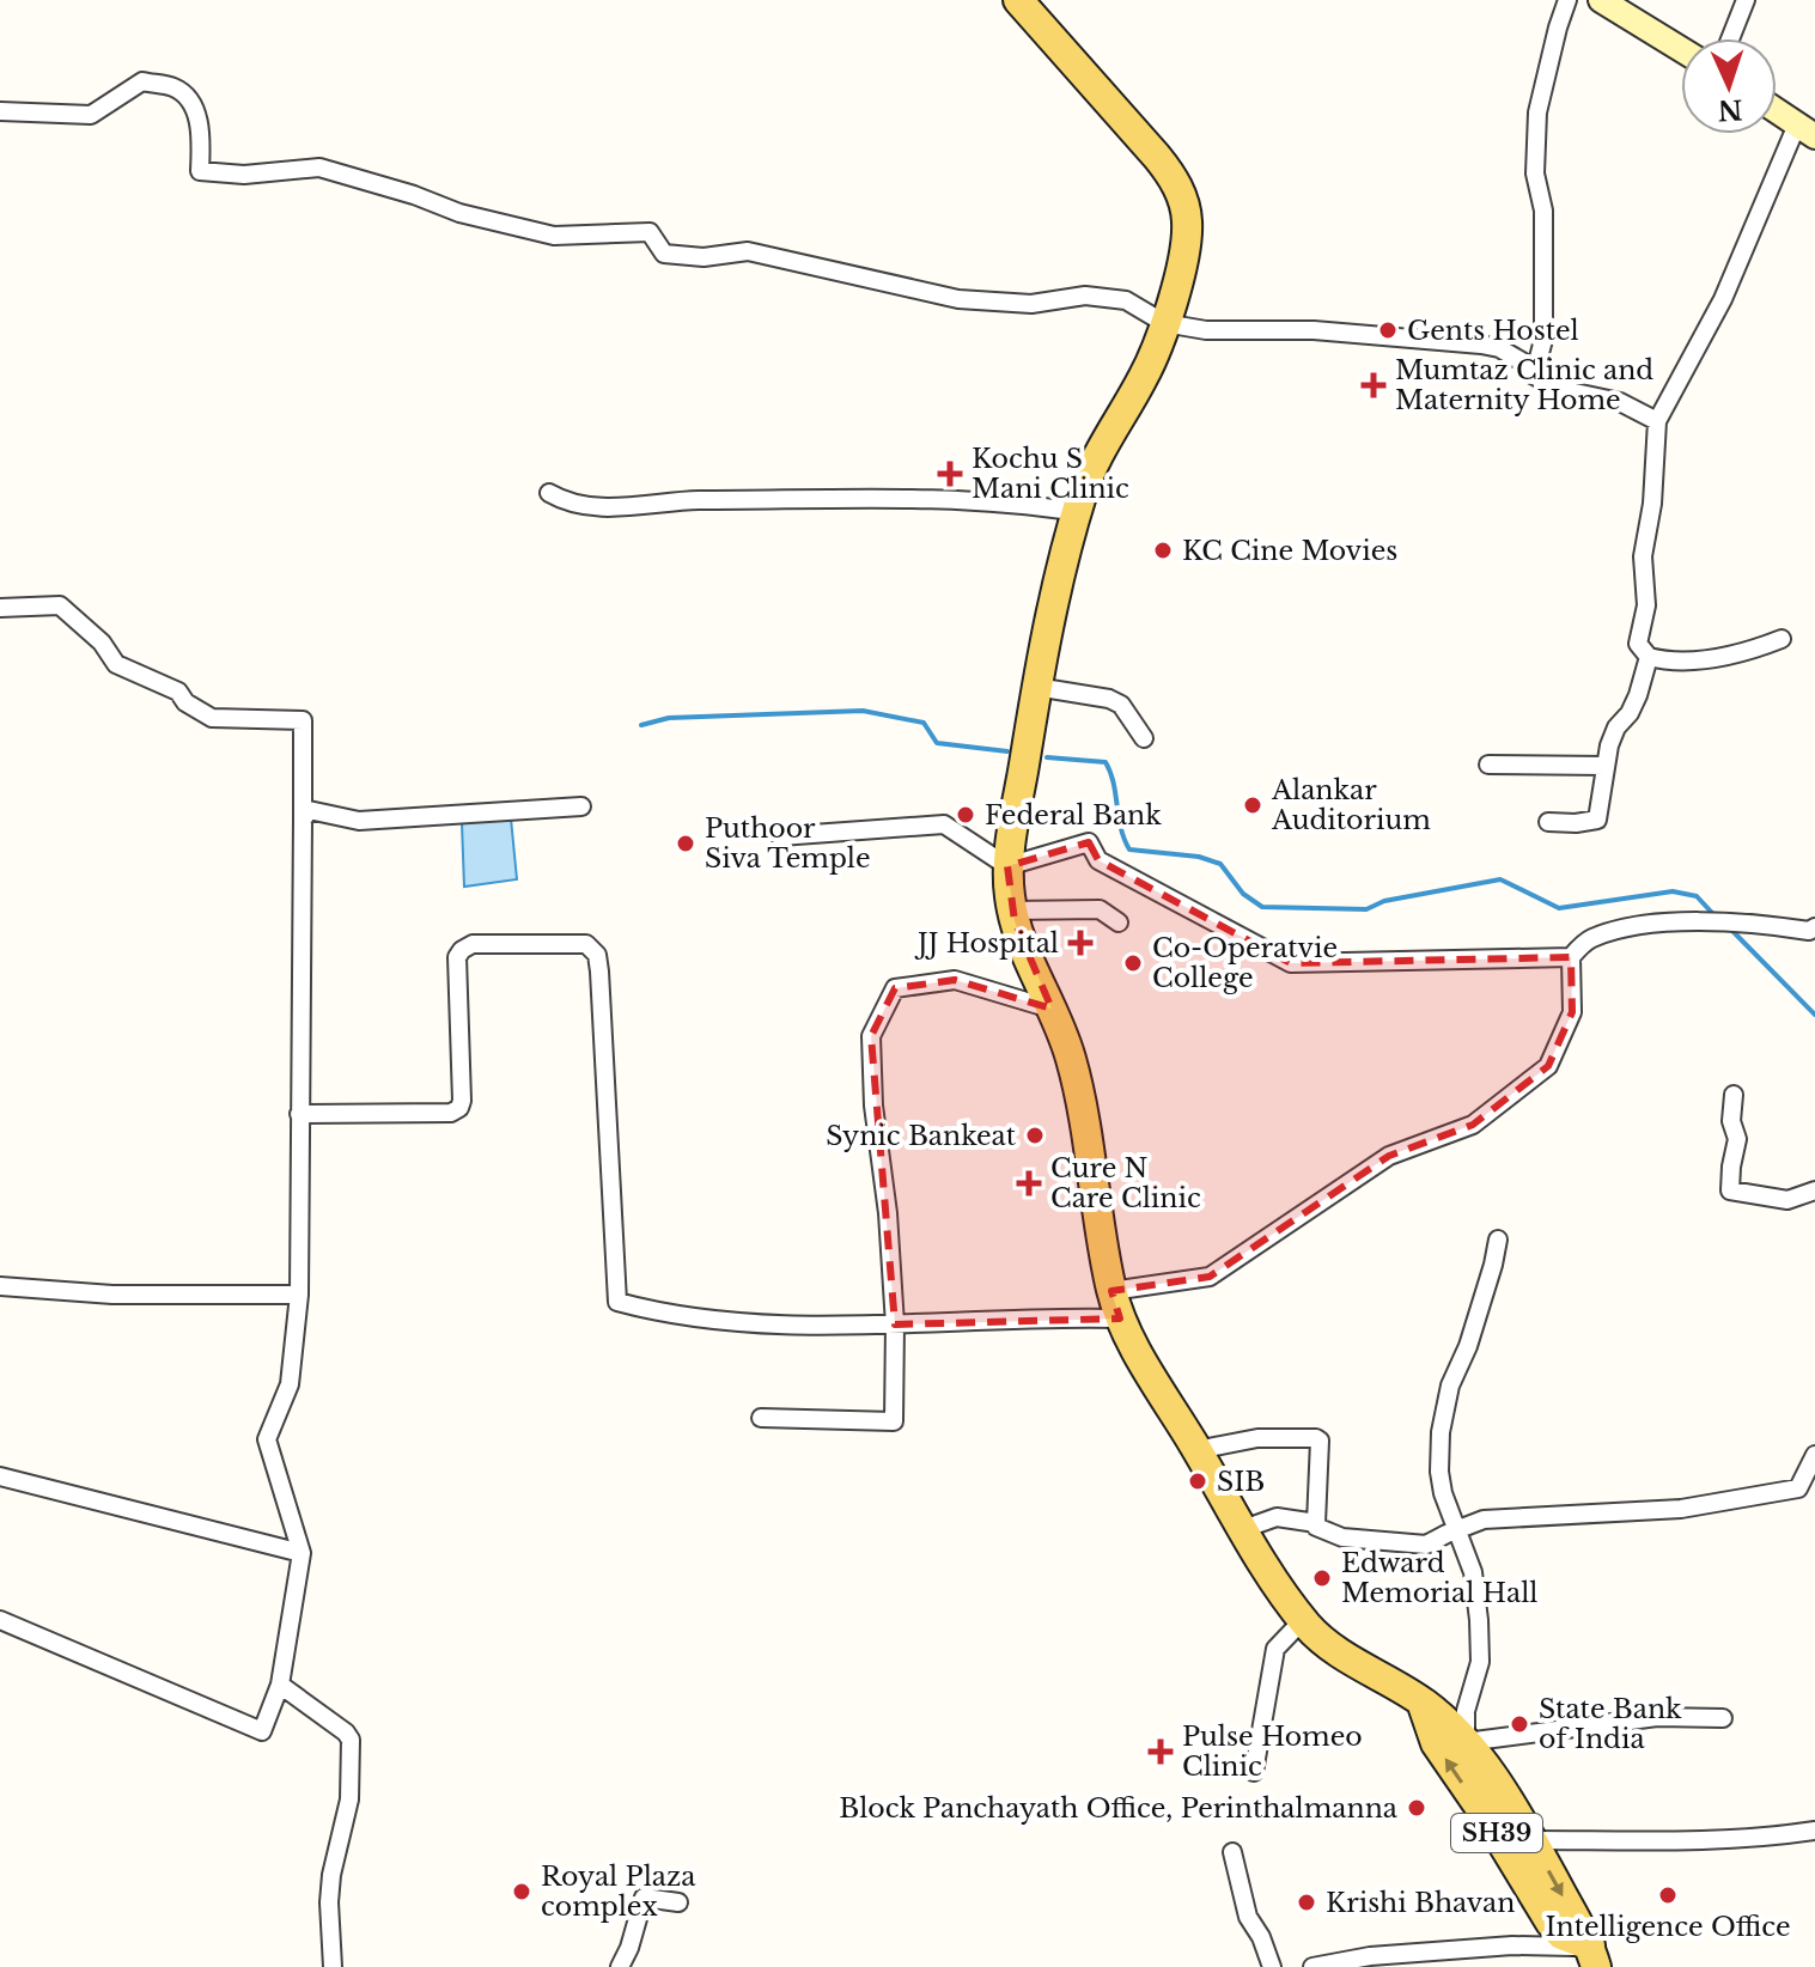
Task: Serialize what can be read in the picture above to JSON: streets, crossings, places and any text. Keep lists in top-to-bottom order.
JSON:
{
  "streets": {
    "main road": ["SH39"]
  },
  "places": {
    "other": [
      "Gents Hostel",
      "KC Cine Movies",
      "Alankar Auditorium",
      "Federal Bank",
      "Puthoor Siva Temple",
      "Co-Operatvie College",
      "Synic Bankeat",
      "SIB",
      "Edward Memorial Hall",
      "State Bank of India",
      "Block Panchayath Office, Perinthalmanna",
      "Royal Plaza complex",
      "Intelligence Office",
      "Krishi Bhavan"
    ],
    "health": [
      "Mumtaz Clinic and Maternity Home",
      "Kochu S Mani Clinic",
      "JJ Hospital",
      "Cure N Care Clinic",
      "Pulse Homeo Clinic"
    ]
  },
  "north": "bottom"
}
